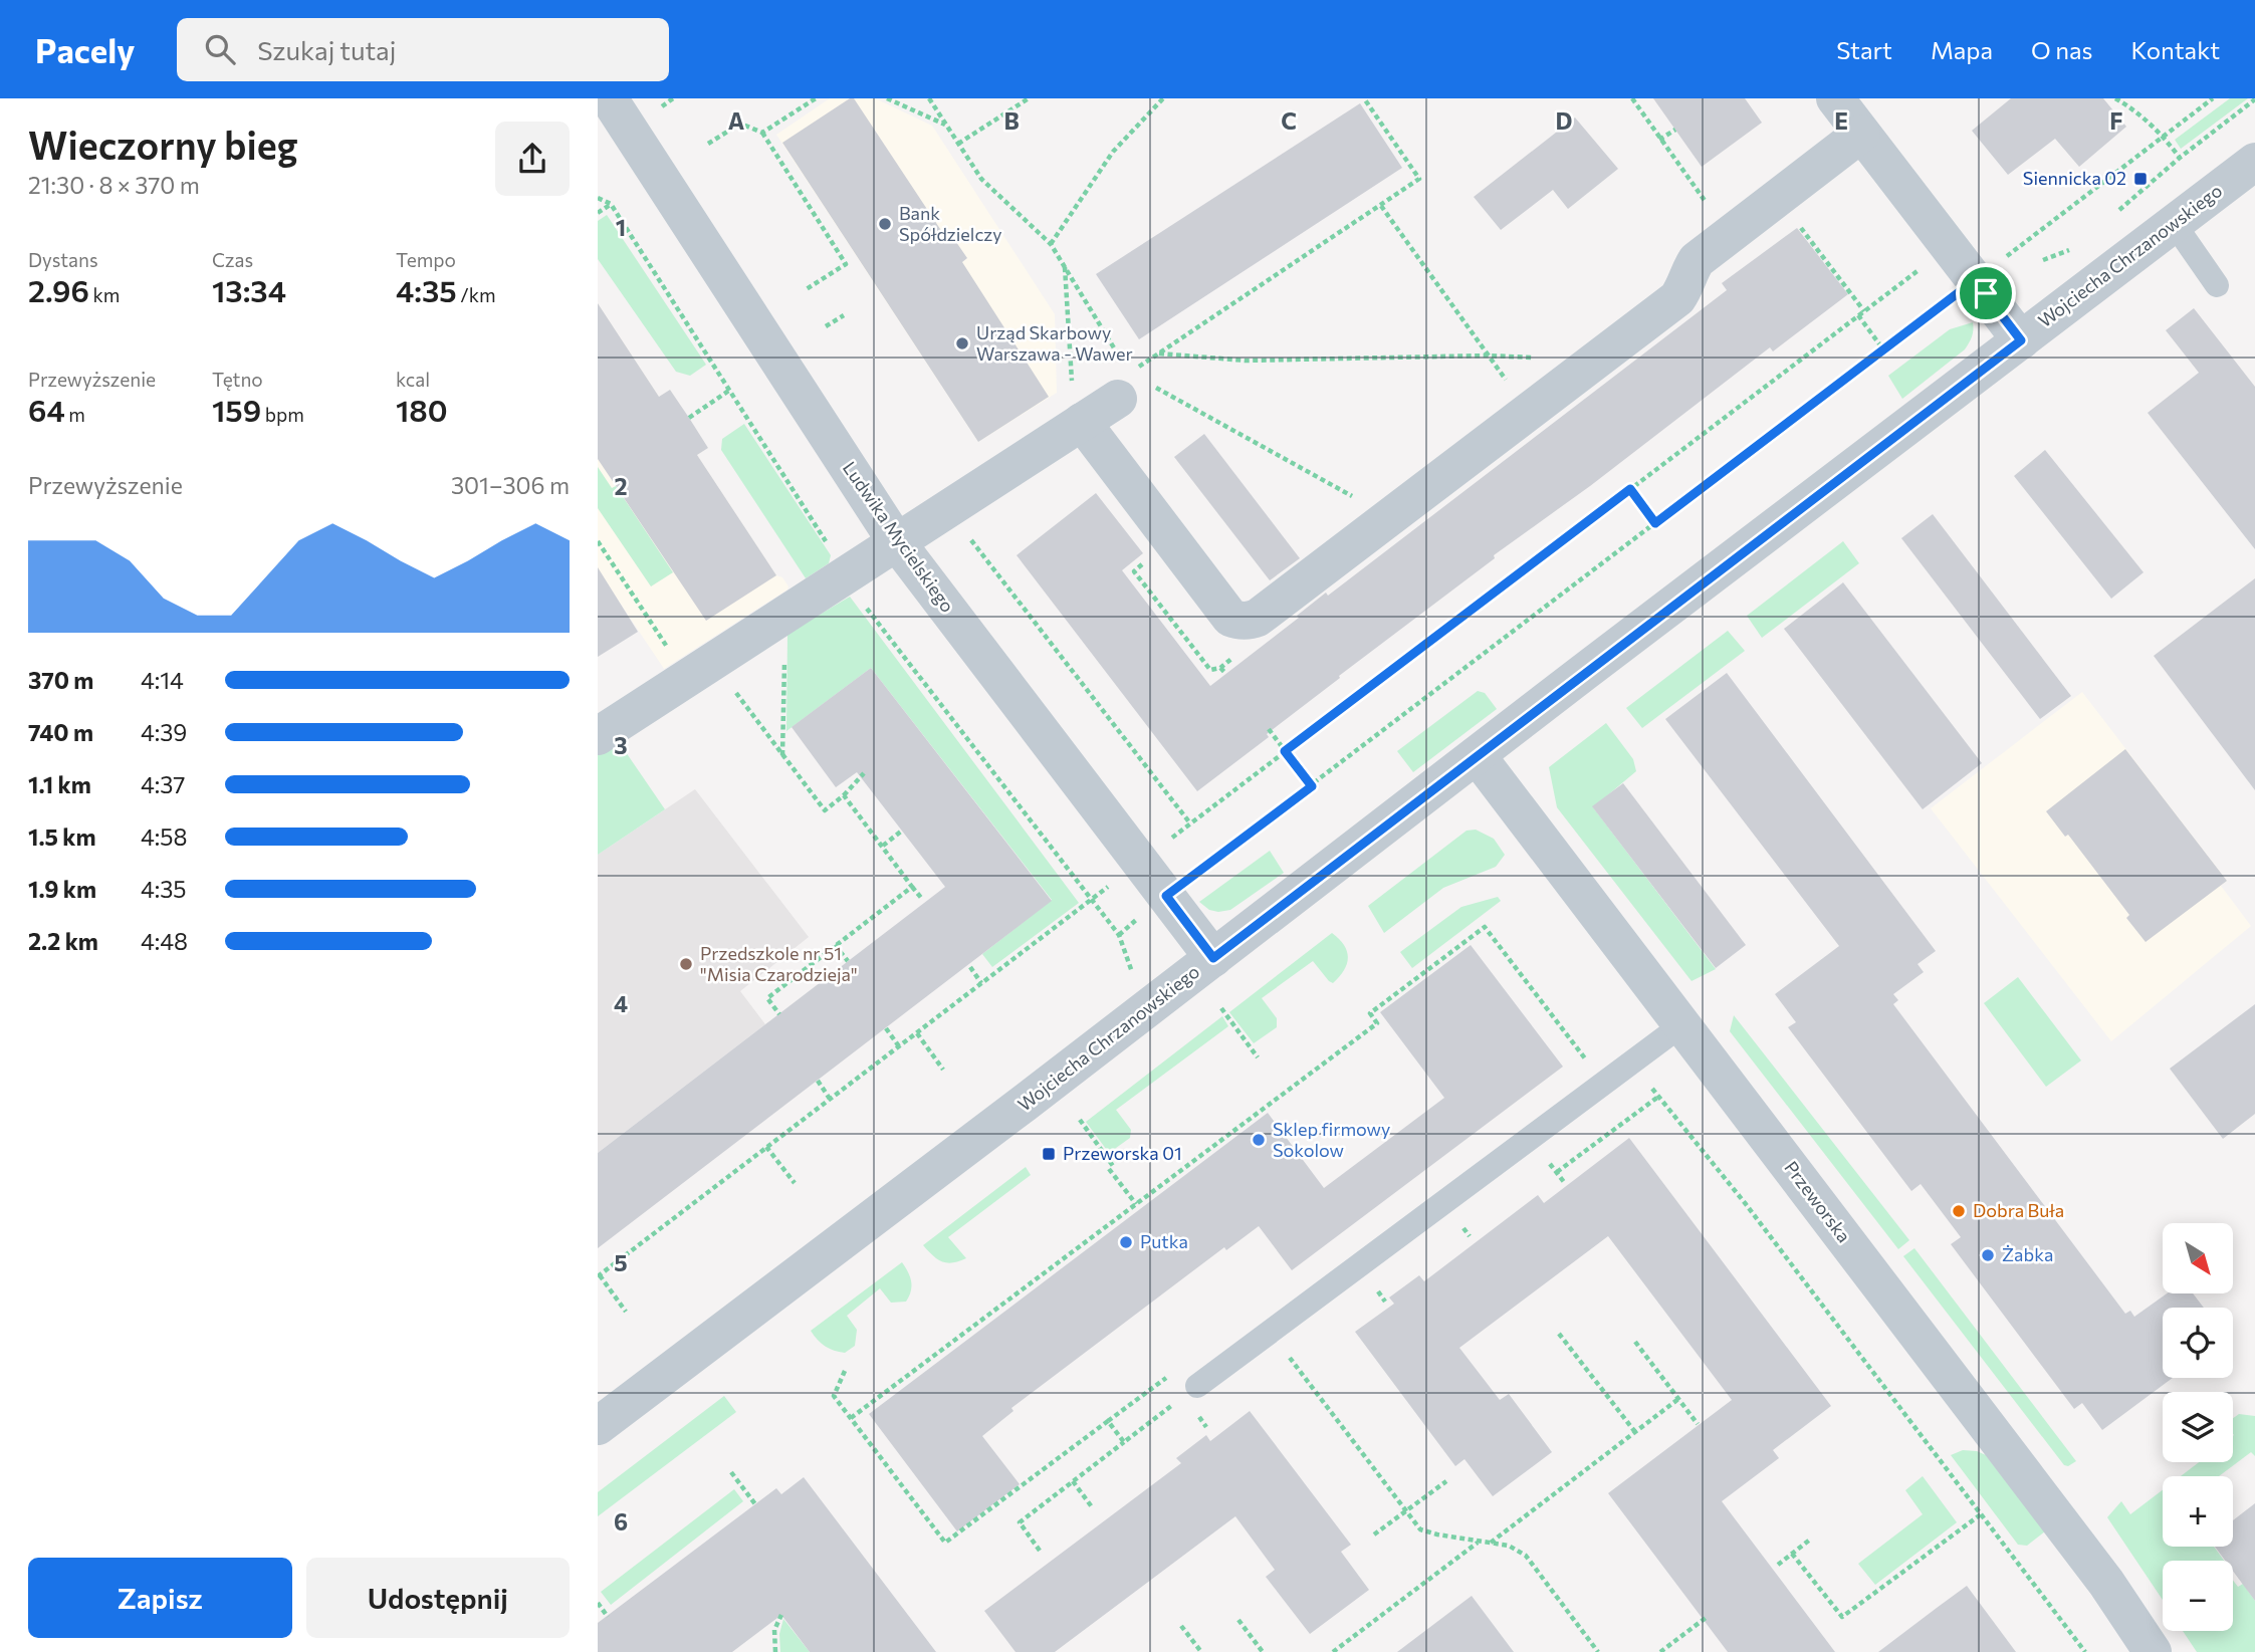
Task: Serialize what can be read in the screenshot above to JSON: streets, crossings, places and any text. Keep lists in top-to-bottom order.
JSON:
{
  "streets": {
    "street": ["Wojciecha Chrzanowskiego", "Ludwika Mycielskiego", "Przeworska"]
  },
  "crossings": [
    ["Wojciecha Chrzanowskiego", "Ludwika Mycielskiego"],
    ["Wojciecha Chrzanowskiego", "Przeworska"]
  ],
  "places": {
    "transit": ["Siennicka 02", "Przeworska 01"],
    "other": [
      "Bank Spółdzielczy",
      "Urząd Skarbowy Warszawa - Wawer",
      "Przedszkole nr 51 \"Misia Czarodzieja\"",
      "Sklep firmowy Sokolow",
      "Dobra Buła",
      "Putka",
      "Żabka"
    ]
  },
  "north": "bottom right",
  "page": {
    "header": "Pacely",
    "search": "Szukaj tutaj",
    "nav": [
      "Start",
      "Mapa",
      "O nas",
      "Kontakt"
    ],
    "heading": ["Wieczorny bieg", "21:30 · 8 × 370 m"],
    "stats": [
      ["Dystans", "2.96 km"],
      ["Czas", "13:34"],
      ["Tempo", "4:35 /km"],
      ["Przewyższenie", "64 m"],
      ["Tętno", "159 bpm"],
      ["kcal", "180"]
    ],
    "chart": ["Przewyższenie", "301–306 m"],
    "list": [
      {
        "name": "370 m",
        "note": "4:14"
      },
      {
        "name": "740 m",
        "note": "4:39"
      },
      {
        "name": "1.1 km",
        "note": "4:37"
      },
      {
        "name": "1.5 km",
        "note": "4:58"
      },
      {
        "name": "1.9 km",
        "note": "4:35"
      },
      {
        "name": "2.2 km",
        "note": "4:48"
      }
    ],
    "map_buttons": ["+", "−"],
    "buttons": ["Zapisz", "Udostępnij"]
  },
  "grid": {
    "columns": [
      "A",
      "B",
      "C",
      "D",
      "E",
      "F"
    ],
    "rows": [
      "1",
      "2",
      "3",
      "4",
      "5",
      "6"
    ]
  }
}
